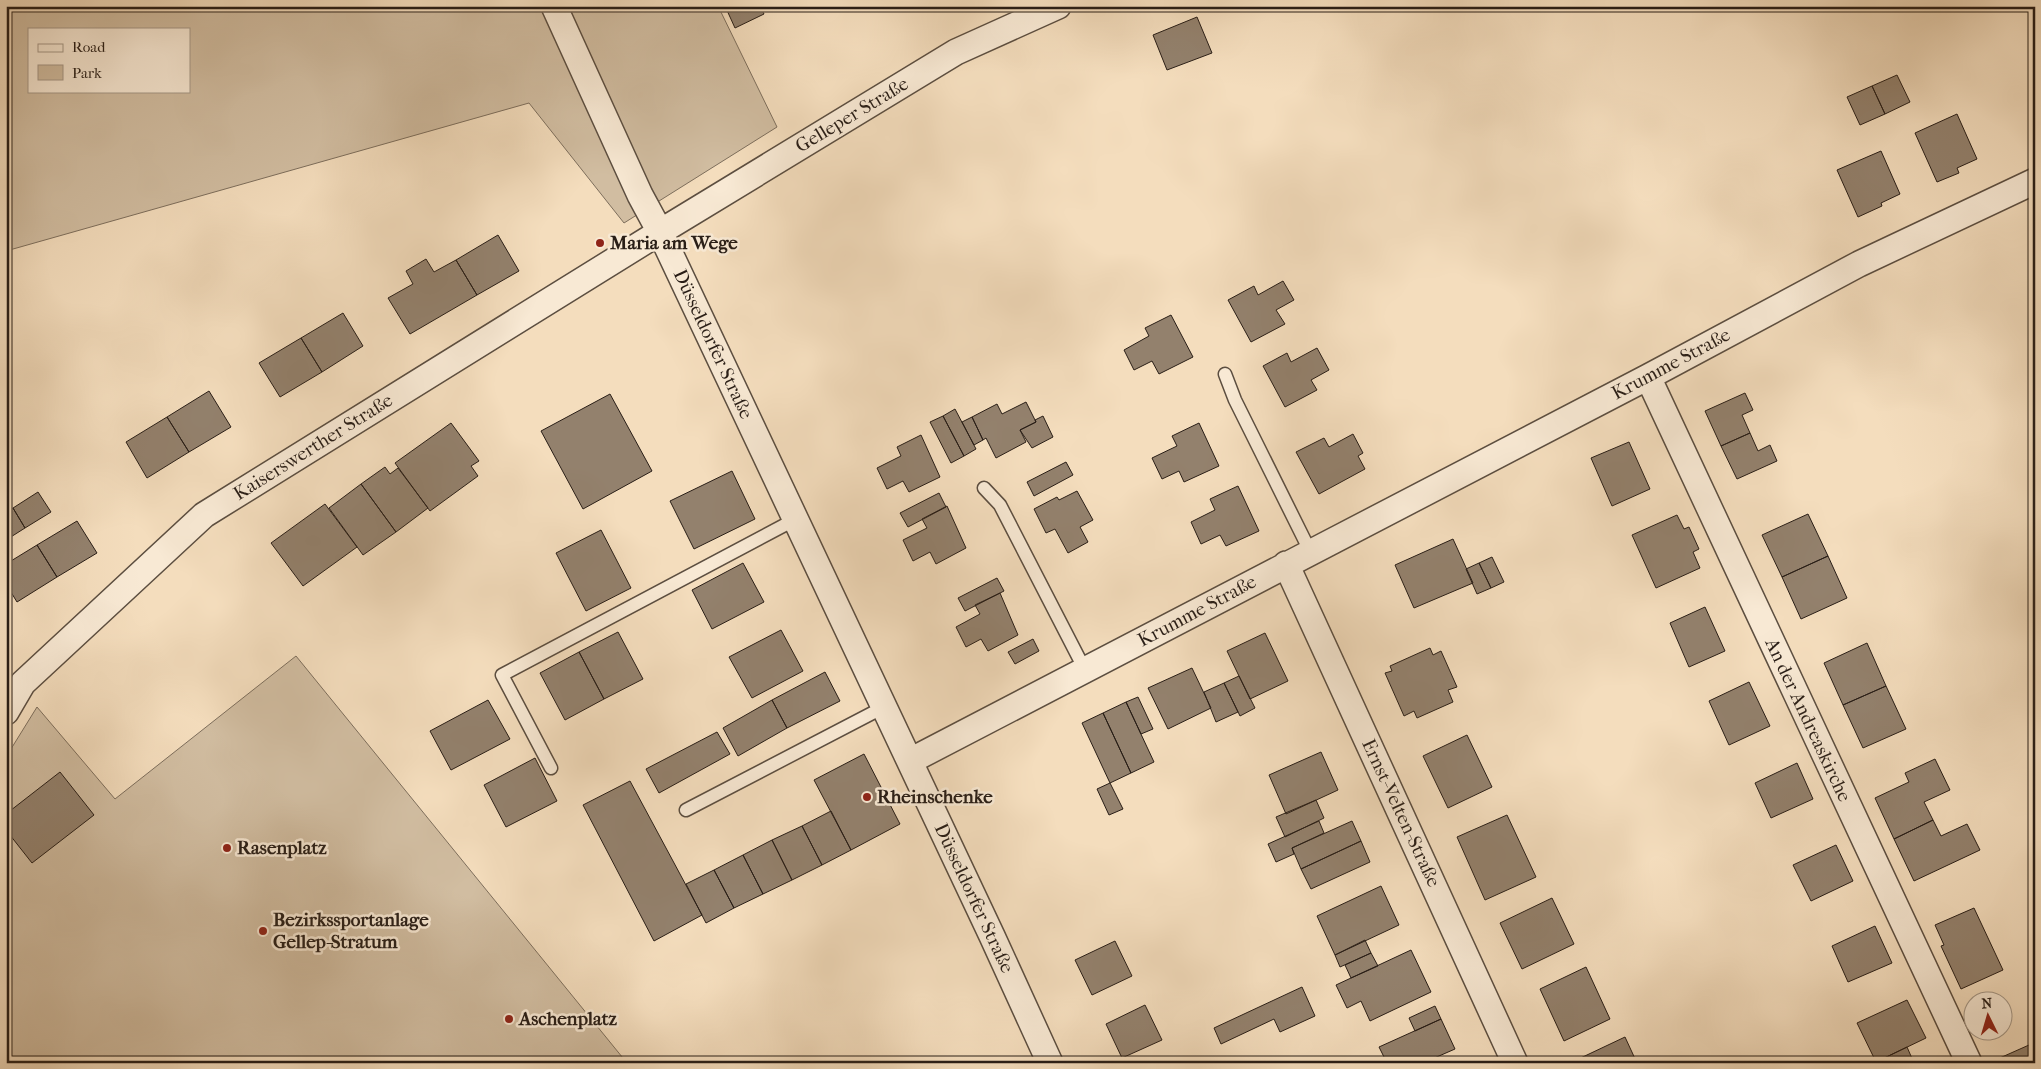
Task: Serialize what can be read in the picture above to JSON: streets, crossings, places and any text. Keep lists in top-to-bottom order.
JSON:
{
  "streets": {
    "street": [
      "Gelleper Straße",
      "Düsseldorfer Straße",
      "Krumme Straße",
      "Kaiserswerther Straße",
      "An der Andreaskirche",
      "Ernst-Velten-Straße"
    ]
  },
  "crossings": [
    ["Gelleper Straße", "Düsseldorfer Straße"],
    ["Gelleper Straße", "Kaiserswerther Straße"],
    ["Düsseldorfer Straße", "Krumme Straße"],
    ["Düsseldorfer Straße", "Kaiserswerther Straße"],
    ["Krumme Straße", "An der Andreaskirche"],
    ["Krumme Straße", "Ernst-Velten-Straße"]
  ],
  "places": [
    "Maria am Wege",
    "Rheinschenke",
    "Rasenplatz",
    "Bezirkssportanlage Gellep-Stratum",
    "Aschenplatz"
  ],
  "legend": ["Road", "Park"],
  "north": "top"
}
